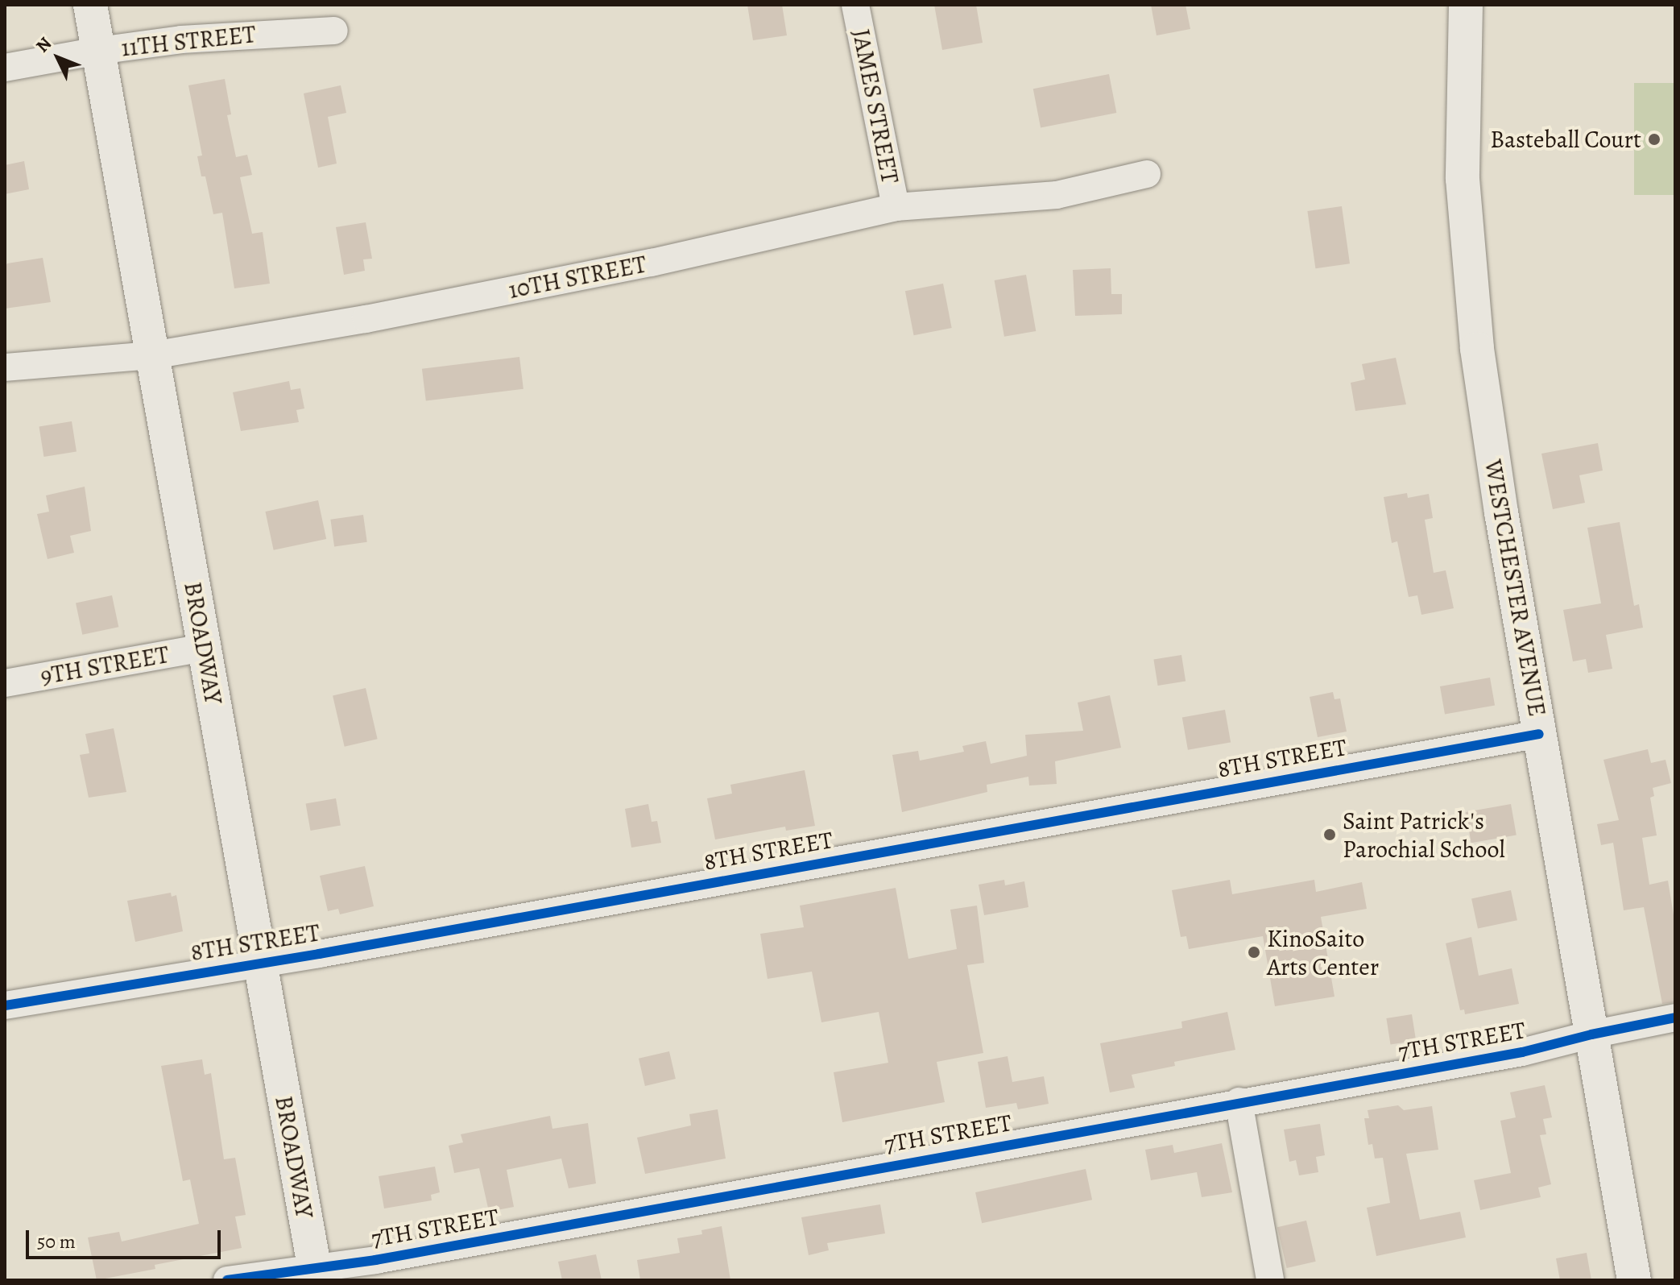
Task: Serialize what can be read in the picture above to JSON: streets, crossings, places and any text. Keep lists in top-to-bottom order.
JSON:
{
  "streets": {
    "street": [
      "11TH STREET",
      "JAMES STREET",
      "10TH STREET",
      "WESTCHESTER AVENUE",
      "BROADWAY",
      "9TH STREET",
      "8TH STREET",
      "7TH STREET"
    ]
  },
  "crossings": [
    ["11TH STREET", "BROADWAY"],
    ["JAMES STREET", "10TH STREET"],
    ["10TH STREET", "BROADWAY"],
    ["WESTCHESTER AVENUE", "8TH STREET"],
    ["WESTCHESTER AVENUE", "7TH STREET"],
    ["BROADWAY", "9TH STREET"],
    ["BROADWAY", "8TH STREET"],
    ["BROADWAY", "7TH STREET"]
  ],
  "places": ["Basteball Court", "Saint Patrick's Parochial School", "KinoSaito Arts Center"],
  "scale_bar": "50 m",
  "north": "top left"
}
